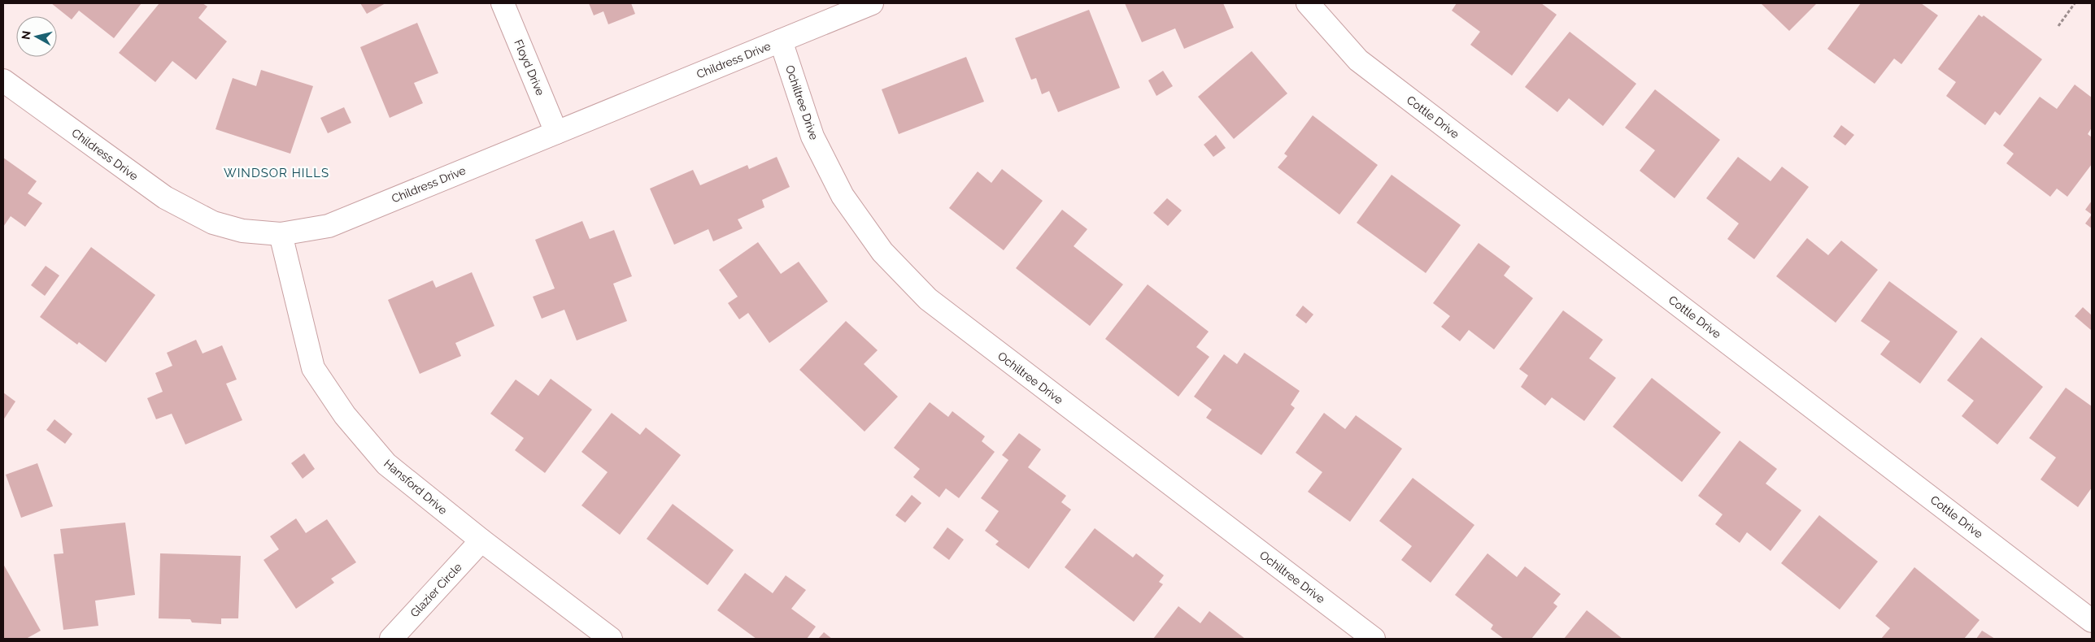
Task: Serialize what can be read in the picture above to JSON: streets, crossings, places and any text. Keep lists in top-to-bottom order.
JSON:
{
  "streets": {
    "street": [
      "Childress Drive",
      "Floyd Drive",
      "Ochiltree Drive",
      "Cottle Drive",
      "Hansford Drive",
      "Glazier Circle"
    ]
  },
  "crossings": [
    ["Childress Drive", "Floyd Drive"],
    ["Childress Drive", "Ochiltree Drive"],
    ["Childress Drive", "Hansford Drive"],
    ["Hansford Drive", "Glazier Circle"]
  ],
  "districts": ["WINDSOR HILLS"],
  "north": "left"
}
